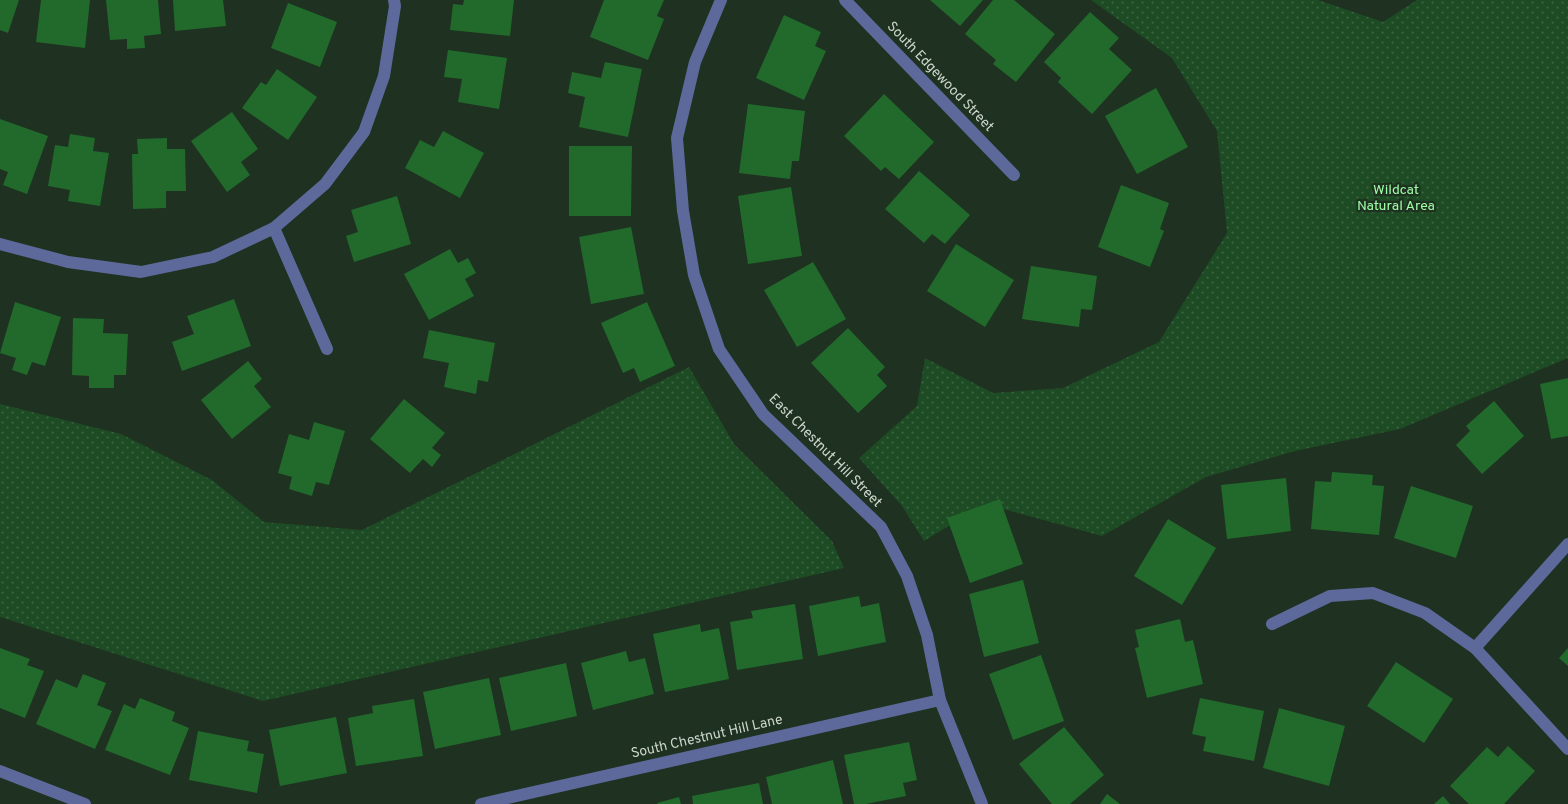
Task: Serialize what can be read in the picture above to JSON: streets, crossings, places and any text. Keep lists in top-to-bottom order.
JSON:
{
  "streets": {
    "street": ["South Edgewood Street", "East Chestnut Hill Street", "South Chestnut Hill Lane"]
  },
  "crossings": [
    ["East Chestnut Hill Street", "South Chestnut Hill Lane"]
  ],
  "parks": ["Wildcat Natural Area"]
}
